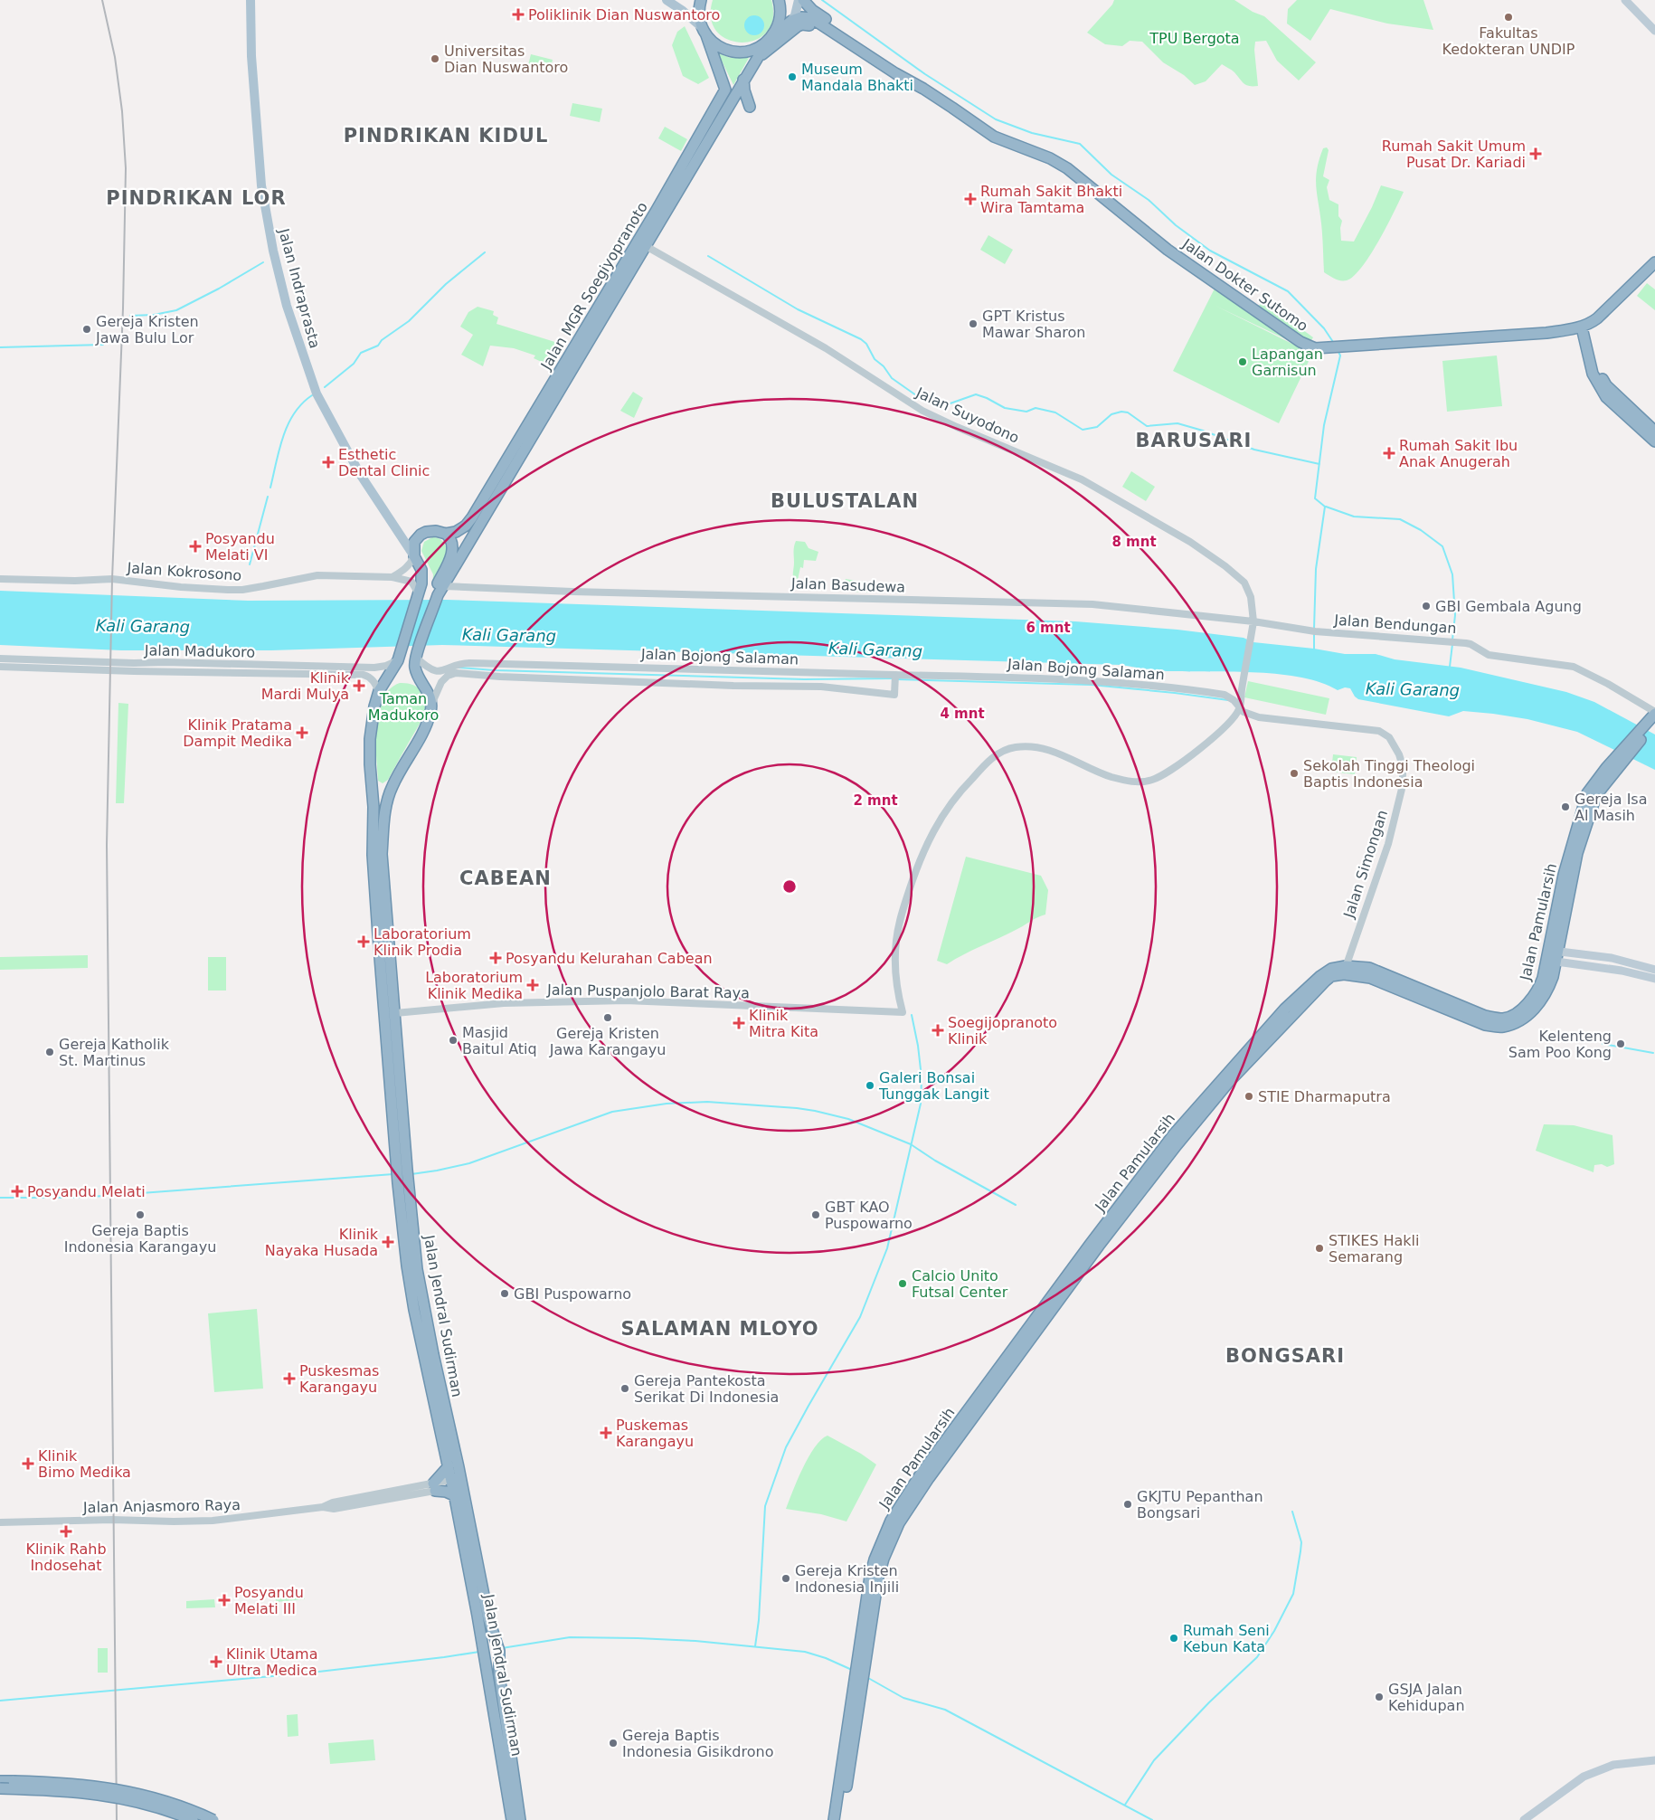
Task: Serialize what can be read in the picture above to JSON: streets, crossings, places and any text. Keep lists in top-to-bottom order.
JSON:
{
  "streets": {
    "highway": [
      "Jalan Dokter Sutomo",
      "Jalan MGR Soegiyopranoto",
      "Jalan Pamularsih",
      "Jalan Jendral Sudirman"
    ],
    "main road": ["Jalan Indraprasta"],
    "street": [
      "Jalan Suyodono",
      "Jalan Kokrosono",
      "Jalan Basudewa",
      "Jalan Bendungan",
      "Jalan Madukoro",
      "Jalan Bojong Salaman",
      "Jalan Simongan",
      "Jalan Puspanjolo Barat Raya",
      "Jalan Anjasmoro Raya"
    ]
  },
  "crossings": [
    ["Jalan MGR Soegiyopranoto", "Jalan Indraprasta"],
    ["Jalan MGR Soegiyopranoto", "Jalan Suyodono"],
    ["Jalan MGR Soegiyopranoto", "Jalan Basudewa"],
    ["Jalan MGR Soegiyopranoto", "Jalan Bojong Salaman"],
    ["Jalan Suyodono", "Jalan Basudewa"],
    ["Jalan Suyodono", "Jalan Bendungan"],
    ["Jalan Suyodono", "Jalan Bojong Salaman"],
    ["Jalan Suyodono", "Jalan Simongan"],
    ["Jalan Suyodono", "Jalan Puspanjolo Barat Raya"],
    ["Jalan Basudewa", "Jalan Bendungan"],
    ["Jalan Bendungan", "Jalan Pamularsih"],
    ["Jalan Madukoro", "Jalan Jendral Sudirman"],
    ["Jalan Bojong Salaman", "Jalan Simongan"],
    ["Jalan Bojong Salaman", "Jalan Puspanjolo Barat Raya"],
    ["Jalan Simongan", "Jalan Pamularsih"],
    ["Jalan Simongan", "Jalan Puspanjolo Barat Raya"],
    ["Jalan Puspanjolo Barat Raya", "Jalan Jendral Sudirman"],
    ["Jalan Jendral Sudirman", "Jalan Anjasmoro Raya"]
  ],
  "districts": [
    "PINDRIKAN KIDUL",
    "PINDRIKAN LOR",
    "BARUSARI",
    "BULUSTALAN",
    "CABEAN",
    "SALAMAN MLOYO",
    "BONGSARI"
  ],
  "water": ["Kali Garang"],
  "parks": ["TPU Bergota", "Taman Madukoro"],
  "places": {
    "health": [
      "Poliklinik Dian Nuswantoro",
      "Rumah Sakit Umum Pusat Dr. Kariadi",
      "Rumah Sakit Bhakti Wira Tamtama",
      "Rumah Sakit Ibu Anak Anugerah",
      "Esthetic Dental Clinic",
      "Posyandu Melati VI",
      "Klinik Mardi Mulya",
      "Klinik Pratama Dampit Medika",
      "Laboratorium Klinik Prodia",
      "Posyandu Kelurahan Cabean",
      "Laboratorium Klinik Medika",
      "Klinik Mitra Kita",
      "Soegijopranoto Klinik",
      "Posyandu Melati",
      "Klinik Nayaka Husada",
      "Puskesmas Karangayu",
      "Puskemas Karangayu",
      "Klinik Bimo Medika",
      "Klinik Rahb Indosehat",
      "Posyandu Melati III",
      "Klinik Utama Ultra Medica"
    ],
    "other": [
      "Fakultas Kedokteran UNDIP",
      "Universitas Dian Nuswantoro",
      "Museum Mandala Bhakti",
      "GPT Kristus Mawar Sharon",
      "Gereja Kristen Jawa Bulu Lor",
      "Lapangan Garnisun",
      "GBI Gembala Agung",
      "Sekolah Tinggi Theologi Baptis Indonesia",
      "Gereja Isa Al Masih",
      "Gereja Kristen Jawa Karangayu",
      "Masjid Baitul Atiq",
      "Kelenteng Sam Poo Kong",
      "Gereja Katholik St. Martinus",
      "Galeri Bonsai Tunggak Langit",
      "STIE Dharmaputra",
      "Gereja Baptis Indonesia Karangayu",
      "GBT KAO Puspowarno",
      "STIKES Hakli Semarang",
      "Calcio Unito Futsal Center",
      "GBI Puspowarno",
      "Gereja Pantekosta Serikat Di Indonesia",
      "GKJTU Pepanthan Bongsari",
      "Gereja Kristen Indonesia Injili",
      "Rumah Seni Kebun Kata",
      "GSJA Jalan Kehidupan",
      "Gereja Baptis Indonesia Gisikdrono"
    ]
  },
  "rings": [
    "8 mnt",
    "6 mnt",
    "4 mnt",
    "2 mnt"
  ]
}
